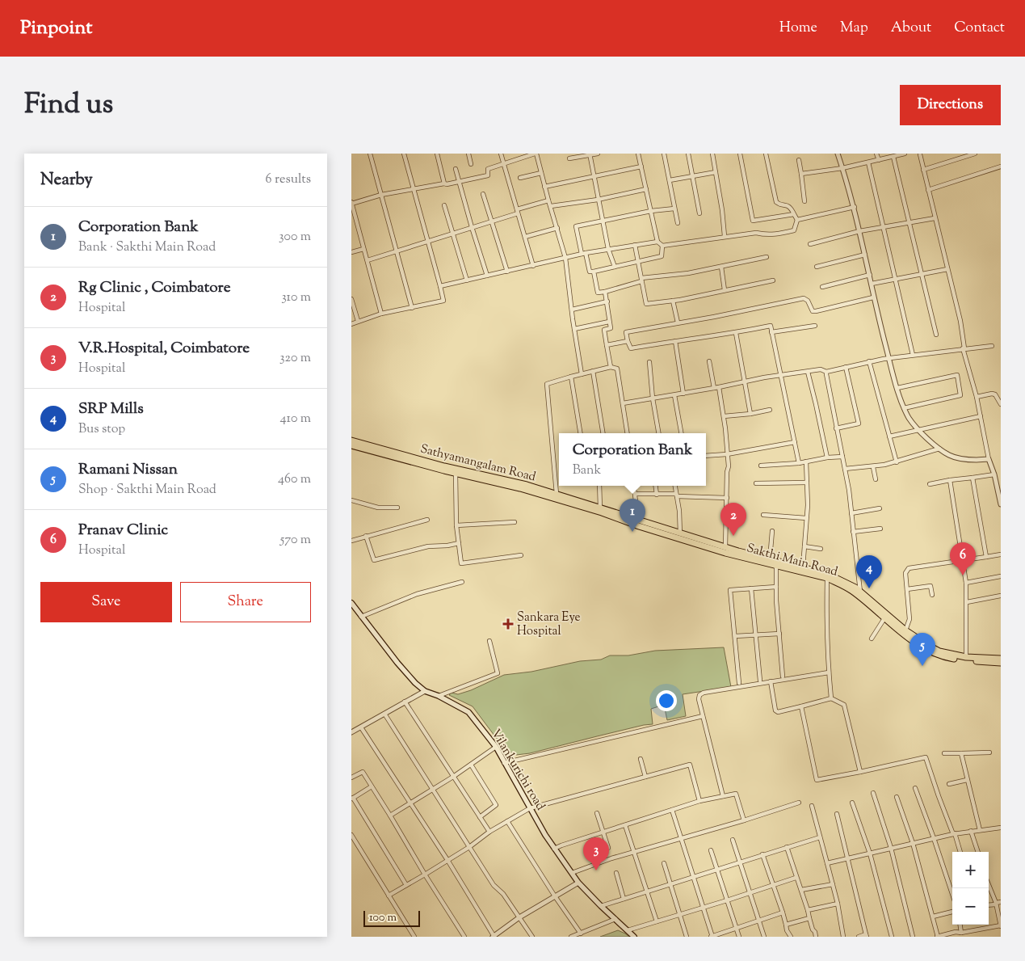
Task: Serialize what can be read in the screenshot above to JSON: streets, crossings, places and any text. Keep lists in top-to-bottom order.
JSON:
{
  "streets": {
    "highway": ["Sathyamangalam Road", "Sakthi Main Road"],
    "main road": ["Vilankurichi road"]
  },
  "crossings": [
    ["Sathyamangalam Road", "Sakthi Main Road"]
  ],
  "places": {
    "health": ["Sankara Eye Hospital"]
  },
  "scale_bar": "100 m",
  "page": {
    "header": "Pinpoint",
    "nav": [
      "Home",
      "Map",
      "About",
      "Contact"
    ],
    "title": "Find us",
    "buttons": [
      "Directions",
      ["Save", "Share"]
    ],
    "heading": ["Nearby", "6 results"],
    "list": [
      {
        "mark": "1",
        "name": "Corporation Bank",
        "note": "Bank · Sakthi Main Road",
        "value": "300 m"
      },
      {
        "mark": "2",
        "name": "Rg Clinic , Coimbatore",
        "note": "Hospital",
        "value": "310 m"
      },
      {
        "mark": "3",
        "name": "V.R.Hospital, Coimbatore",
        "note": "Hospital",
        "value": "320 m"
      },
      {
        "mark": "4",
        "name": "SRP Mills",
        "note": "Bus stop",
        "value": "410 m"
      },
      {
        "mark": "5",
        "name": "Ramani Nissan",
        "note": "Shop · Sakthi Main Road",
        "value": "460 m"
      },
      {
        "mark": "6",
        "name": "Pranav Clinic",
        "note": "Hospital",
        "value": "570 m"
      }
    ],
    "popup": ["Corporation Bank", "Bank"],
    "pins": [
      "1",
      "2",
      "6",
      "4",
      "5",
      "3"
    ],
    "map_buttons": ["+", "−"],
    "scale": "100 m"
  }
}
